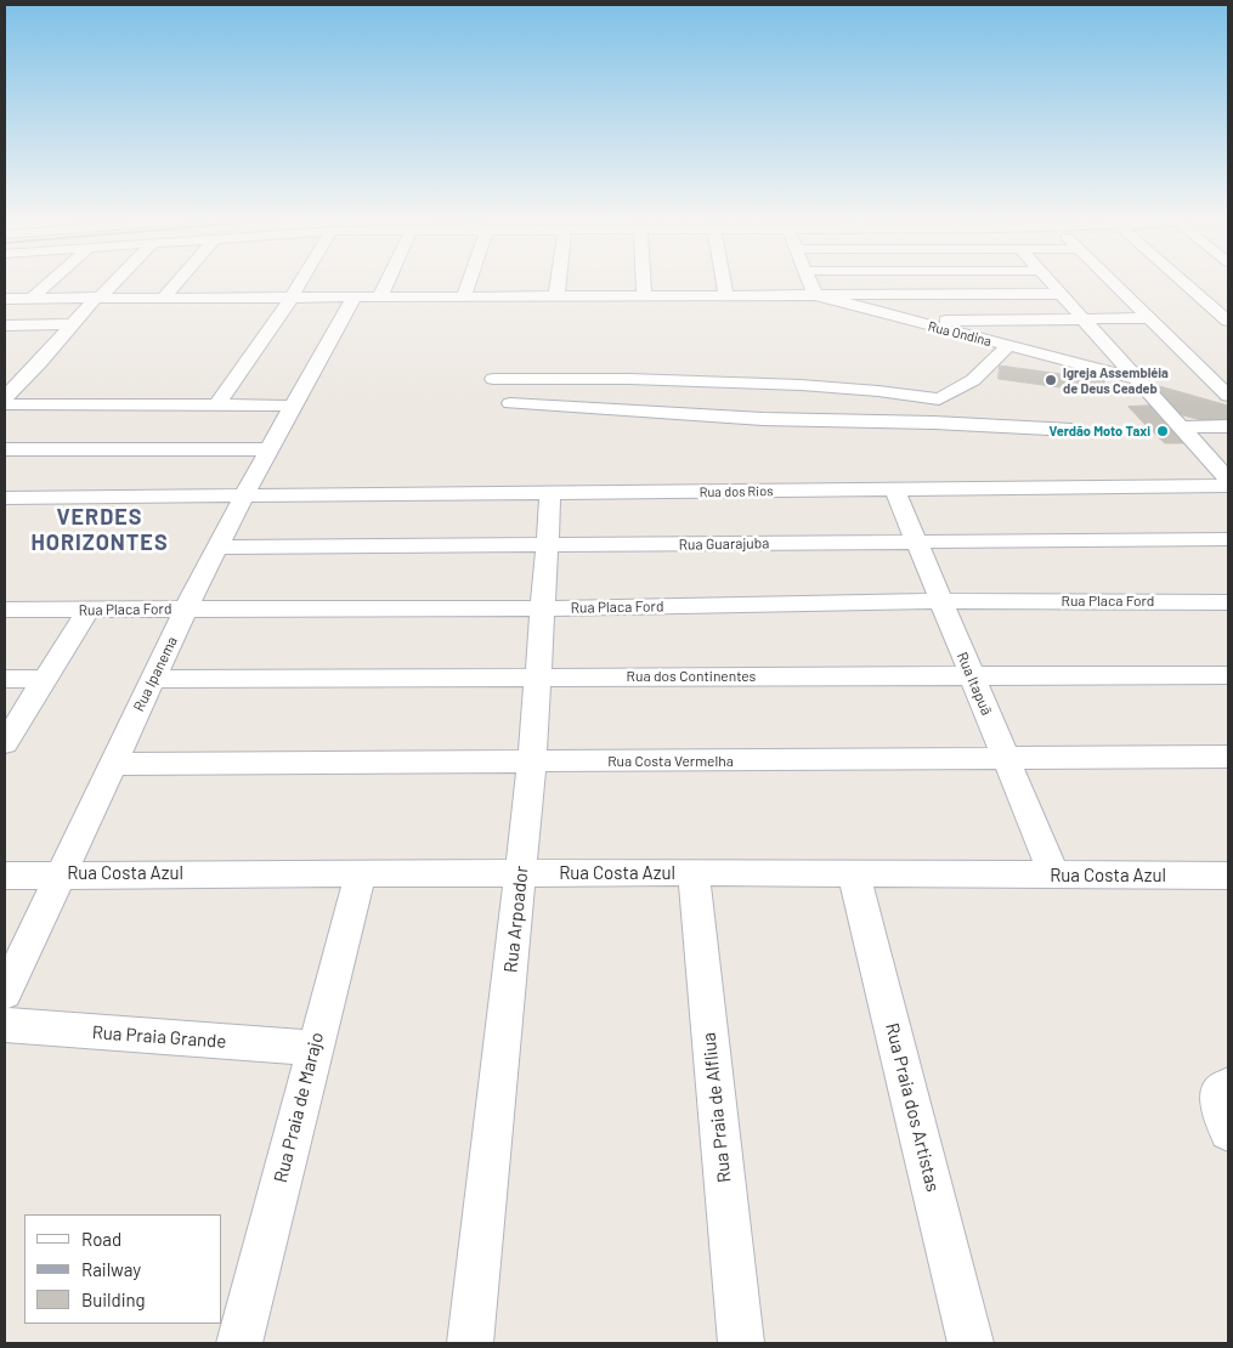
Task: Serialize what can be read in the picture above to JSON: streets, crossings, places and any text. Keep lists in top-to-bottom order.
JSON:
{
  "streets": {
    "street": [
      "Rua Ondina",
      "Rua dos Rios",
      "Rua Guarajuba",
      "Rua Placa Ford",
      "Rua Ipanema",
      "Rua dos Continentes",
      "Rua Itapuã",
      "Rua Costa Vermelha",
      "Rua Costa Azul",
      "Rua Arpoador",
      "Rua Praia Grande",
      "Rua Praia de Marajo",
      "Rua Praia de Alfliua",
      "Rua Praia dos Artistas"
    ]
  },
  "crossings": [
    ["Rua dos Rios", "Rua Ipanema"],
    ["Rua dos Rios", "Rua Itapuã"],
    ["Rua dos Rios", "Rua Arpoador"],
    ["Rua Guarajuba", "Rua Ipanema"],
    ["Rua Guarajuba", "Rua Itapuã"],
    ["Rua Guarajuba", "Rua Arpoador"],
    ["Rua Placa Ford", "Rua Ipanema"],
    ["Rua Placa Ford", "Rua Itapuã"],
    ["Rua Placa Ford", "Rua Arpoador"],
    ["Rua Ipanema", "Rua dos Continentes"],
    ["Rua Ipanema", "Rua Costa Vermelha"],
    ["Rua Ipanema", "Rua Costa Azul"],
    ["Rua dos Continentes", "Rua Itapuã"],
    ["Rua dos Continentes", "Rua Arpoador"],
    ["Rua Itapuã", "Rua Costa Vermelha"],
    ["Rua Itapuã", "Rua Costa Azul"],
    ["Rua Costa Vermelha", "Rua Arpoador"],
    ["Rua Costa Azul", "Rua Arpoador"],
    ["Rua Costa Azul", "Rua Praia de Marajo"],
    ["Rua Costa Azul", "Rua Praia de Alfliua"],
    ["Rua Costa Azul", "Rua Praia dos Artistas"],
    ["Rua Praia Grande", "Rua Praia de Marajo"]
  ],
  "districts": ["VERDES HORIZONTES"],
  "places": ["Igreja Assembléia de Deus Ceadeb", "Verdão Moto Taxi"],
  "legend": ["Road", "Railway", "Building"]
}
